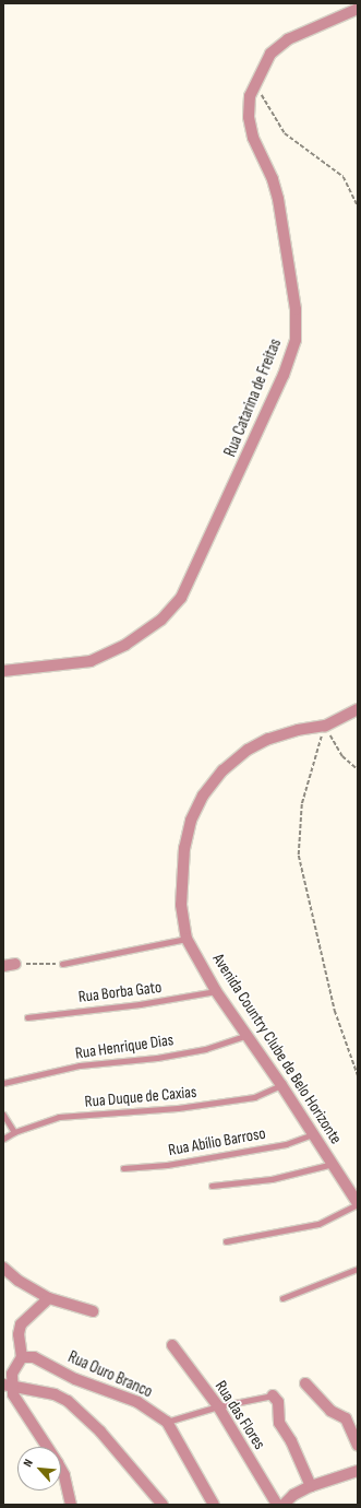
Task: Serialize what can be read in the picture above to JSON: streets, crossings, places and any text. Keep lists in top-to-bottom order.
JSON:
{
  "streets": {
    "street": [
      "Rua Catarina de Freitas",
      "Avenida Country Clube de Belo Horizonte",
      "Rua Ouro Branco",
      "Rua das Flores"
    ],
    "lane": [
      "Rua Borba Gato",
      "Rua Henrique Dias",
      "Rua Duque de Caxias",
      "Rua Abílio Barroso"
    ]
  },
  "crossings": [
    ["Rua Borba Gato", "Avenida Country Clube de Belo Horizonte"],
    ["Rua Henrique Dias", "Avenida Country Clube de Belo Horizonte"],
    ["Avenida Country Clube de Belo Horizonte", "Rua Duque de Caxias"],
    ["Avenida Country Clube de Belo Horizonte", "Rua Abílio Barroso"]
  ],
  "north": "top left"
}
